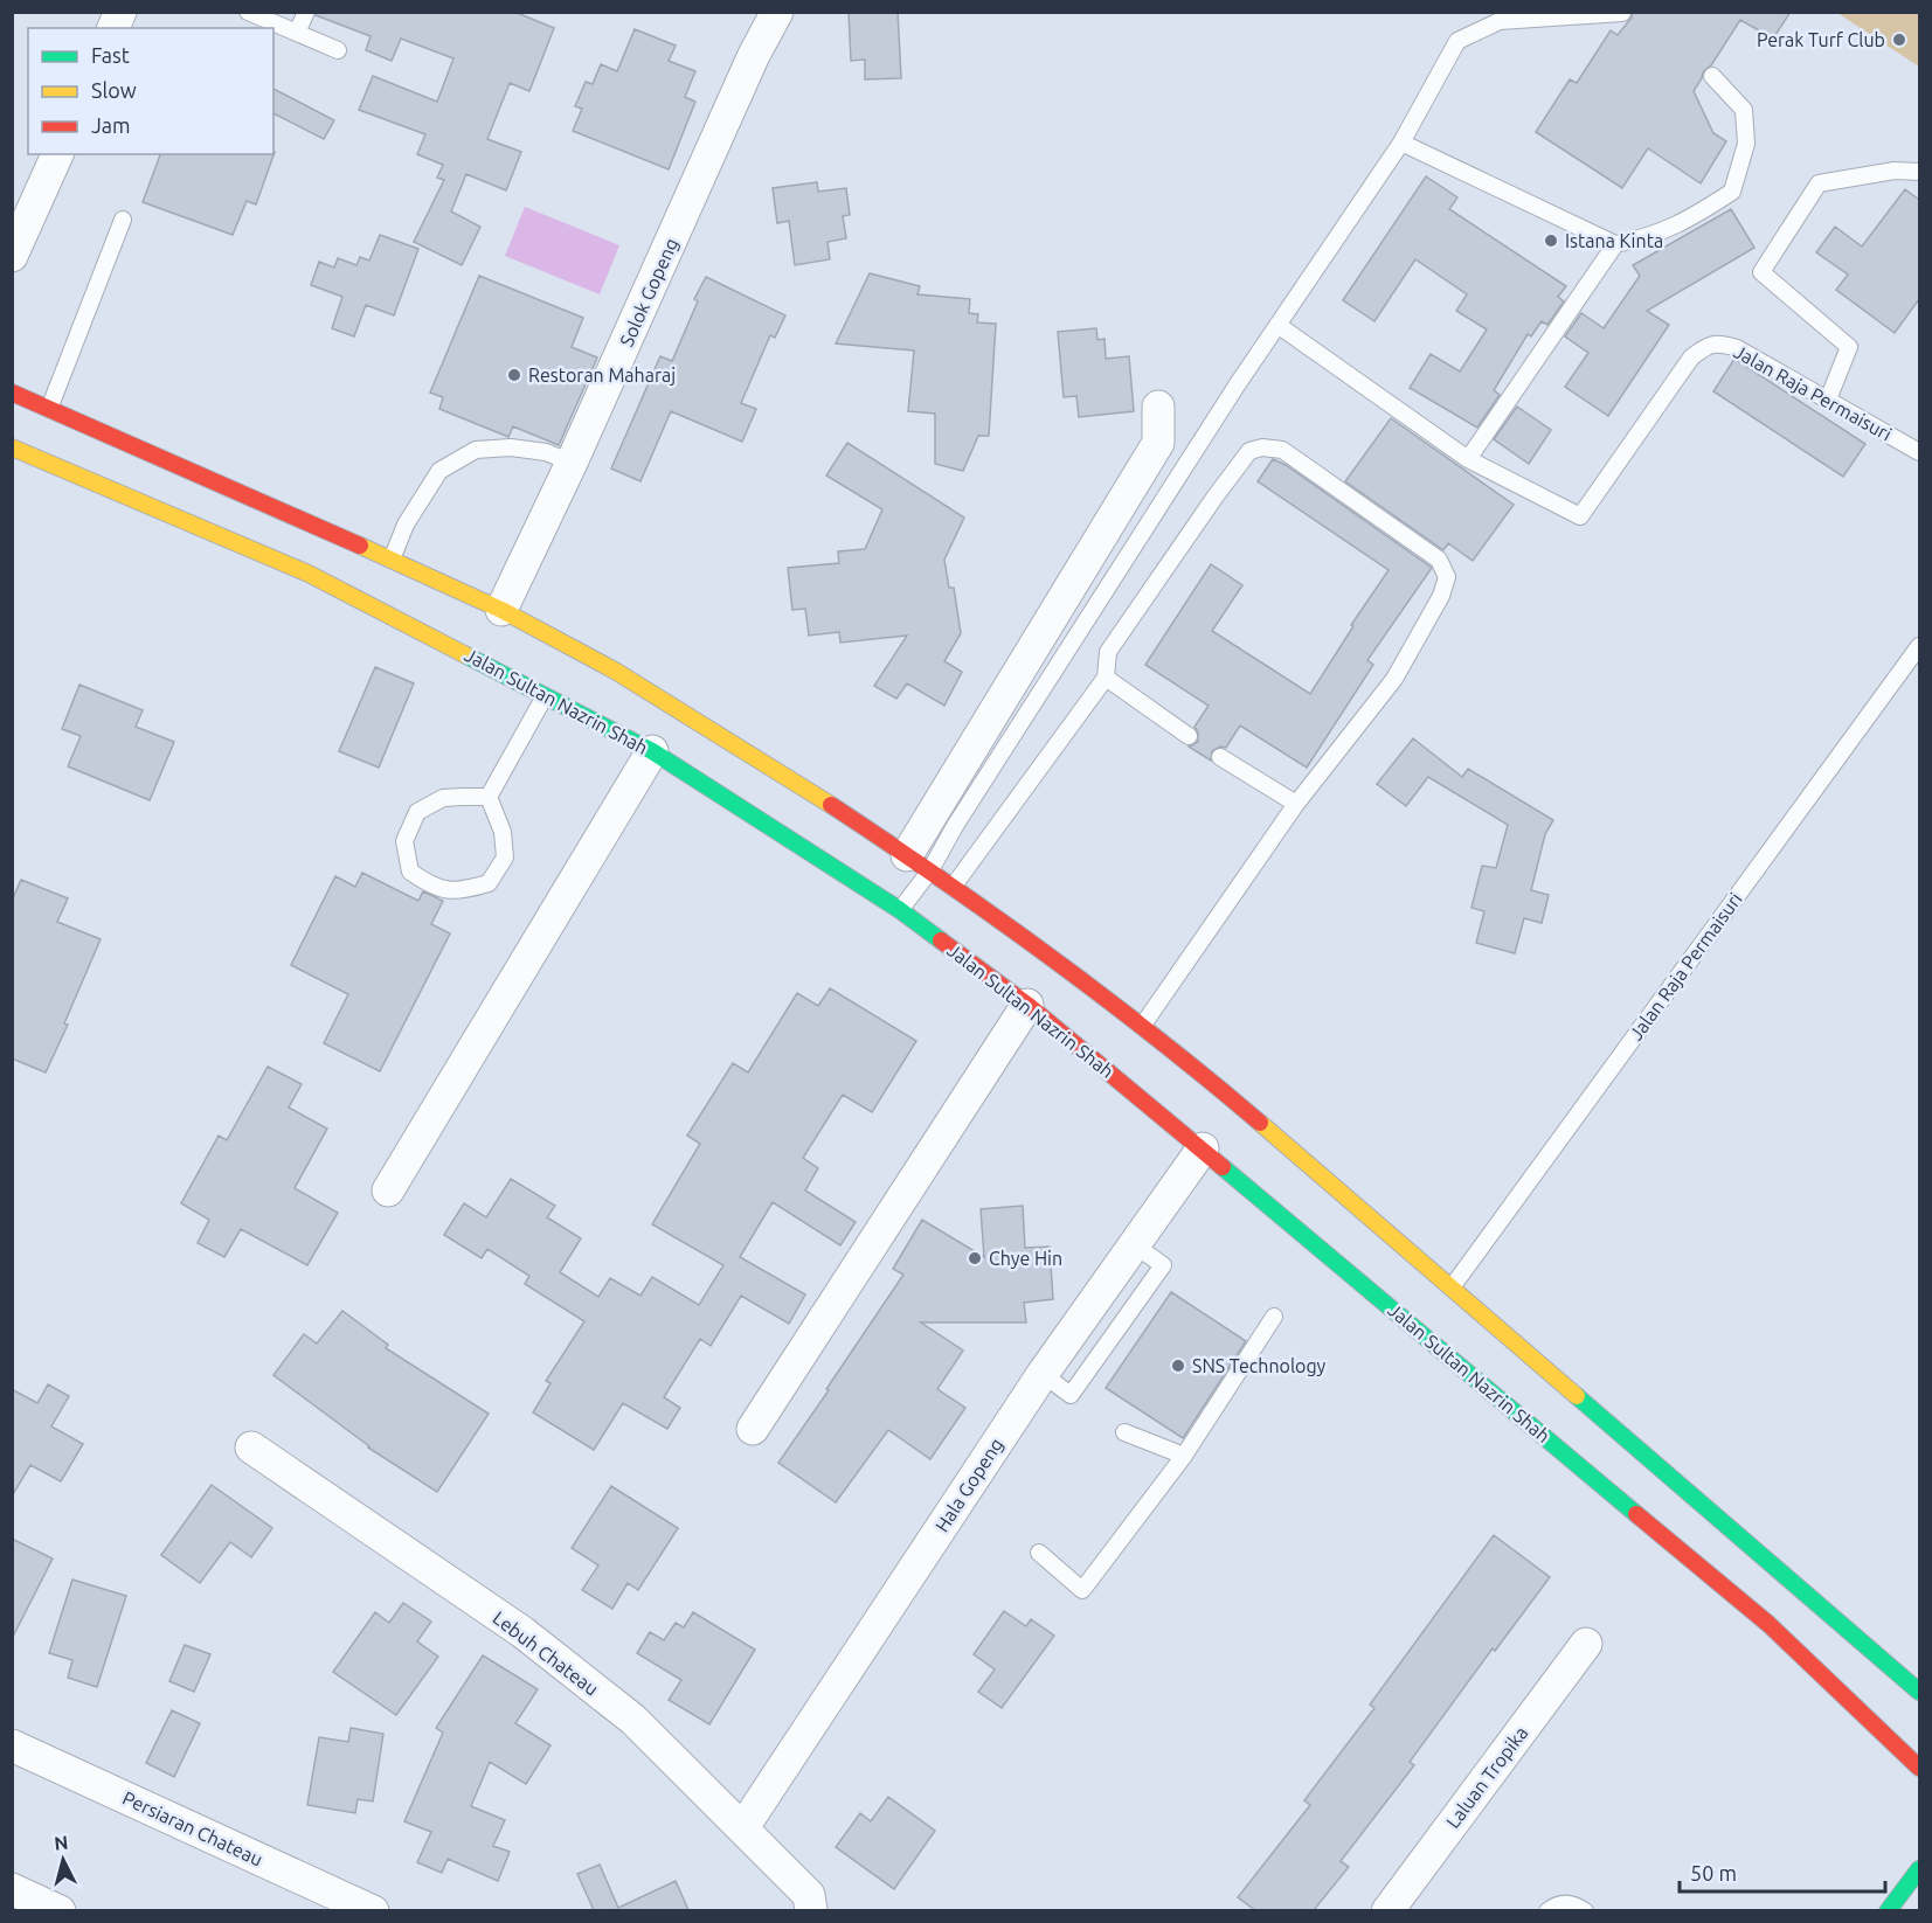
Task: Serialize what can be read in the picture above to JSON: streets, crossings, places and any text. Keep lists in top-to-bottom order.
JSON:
{
  "streets": {
    "main road": ["Jalan Sultan Nazrin Shah"],
    "street": [
      "Solok Gopeng",
      "Hala Gopeng",
      "Lebuh Chateau",
      "Laluan Tropika",
      "Persiaran Chateau"
    ],
    "lane": ["Jalan Raja Permaisuri"]
  },
  "crossings": [
    ["Jalan Sultan Nazrin Shah", "Hala Gopeng"],
    ["Hala Gopeng", "Lebuh Chateau"]
  ],
  "places": [
    "Perak Turf Club",
    "Istana Kinta",
    "Restoran Maharaj",
    "Chye Hin",
    "SNS Technology"
  ],
  "legend": ["Fast", "Slow", "Jam"],
  "scale_bar": "50 m",
  "north": "top"
}
